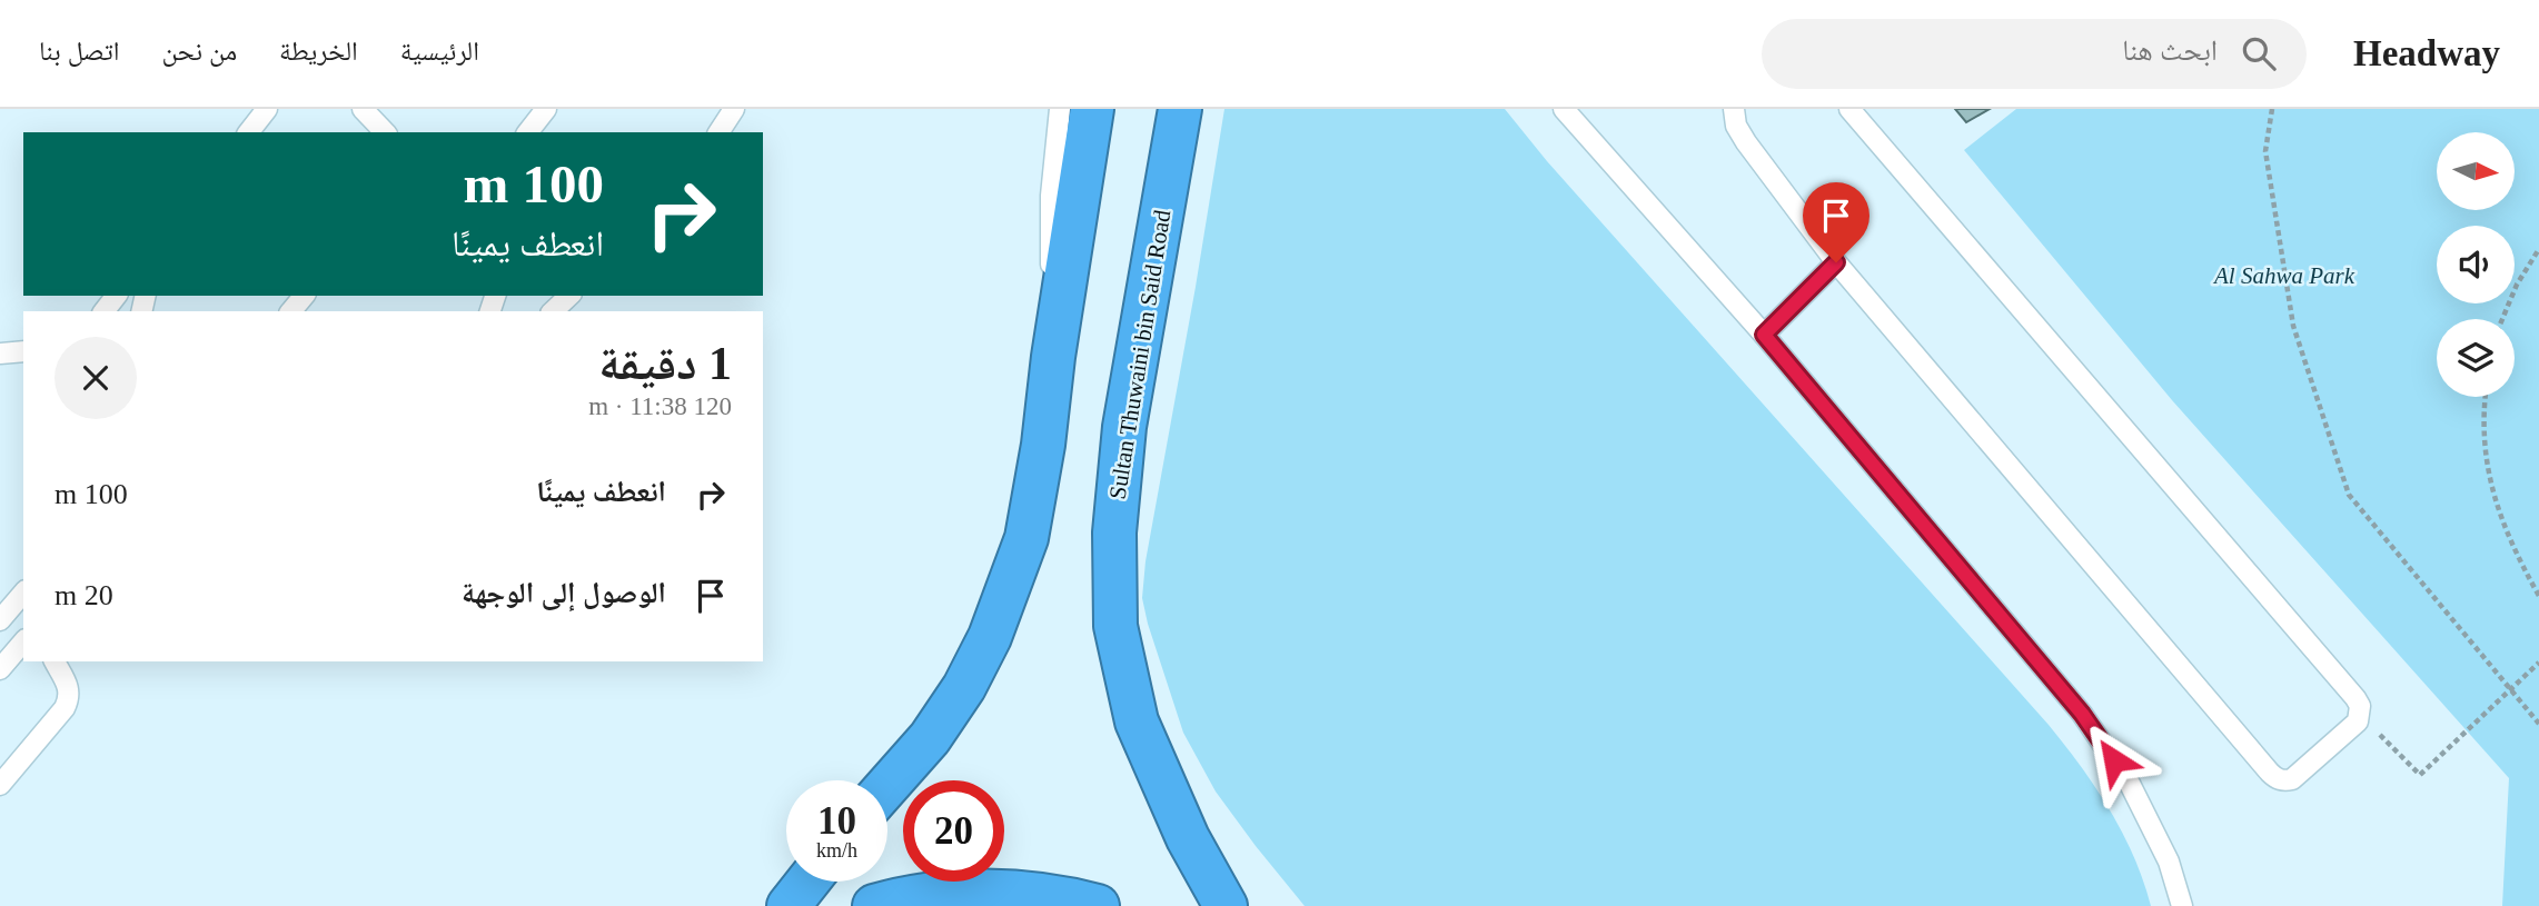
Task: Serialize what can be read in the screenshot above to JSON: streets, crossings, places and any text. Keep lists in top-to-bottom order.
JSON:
{
  "streets": {
    "highway": ["Sultan Thuwaini bin Said Road"]
  },
  "parks": ["Al Sahwa Park"],
  "north": "right",
  "page": {
    "header": "Headway",
    "search": "ابحث هنا",
    "nav": [
      "الرئيسية",
      "الخريطة",
      "من نحن",
      "اتصل بنا"
    ],
    "turn": ["100 m", "انعطف يمينًا"],
    "heading": ["1 دقيقة", "120 m · 11:38"],
    "list": [
      {
        "name": "انعطف يمينًا",
        "value": "100 m"
      },
      {
        "name": "الوصول إلى الوجهة",
        "value": "20 m"
      }
    ],
    "speed": "10 km/h",
    "limit": "20"
  }
}
